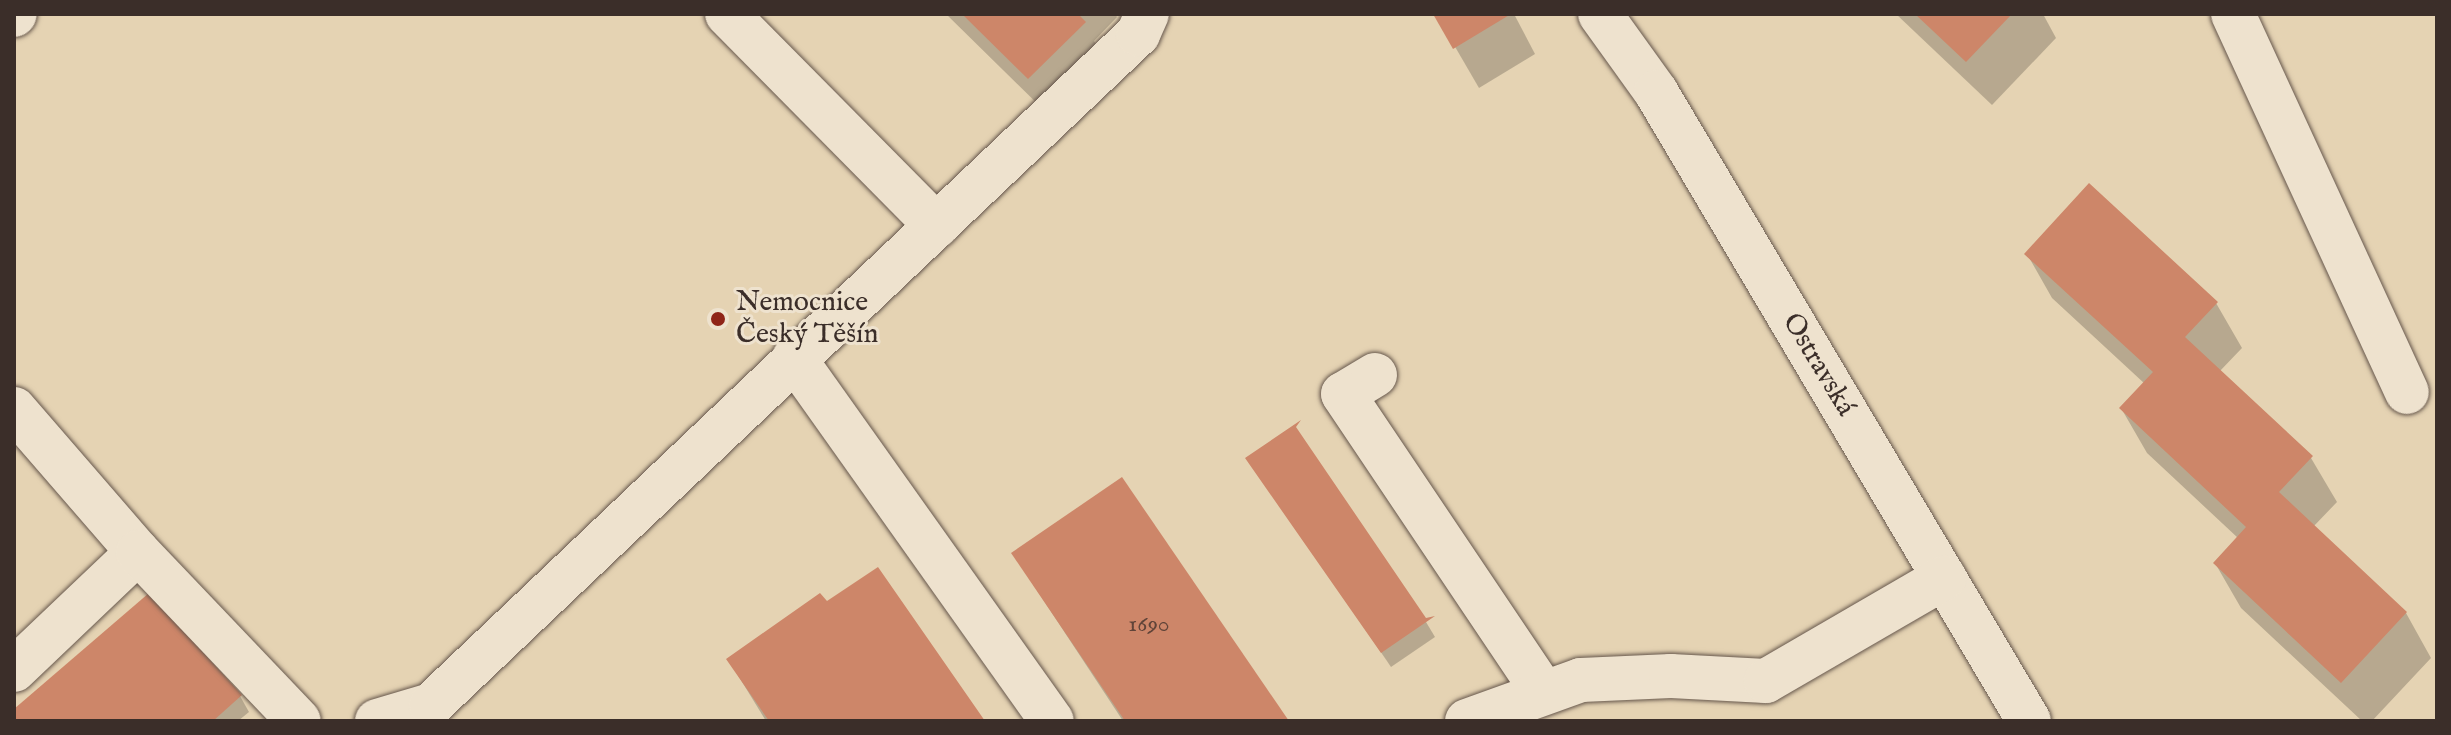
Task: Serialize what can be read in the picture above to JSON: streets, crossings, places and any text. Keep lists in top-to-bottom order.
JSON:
{
  "streets": {
    "street": ["Ostravská"]
  },
  "places": ["Nemocnice Český Těšín"],
  "house_numbers": ["1690"]
}
